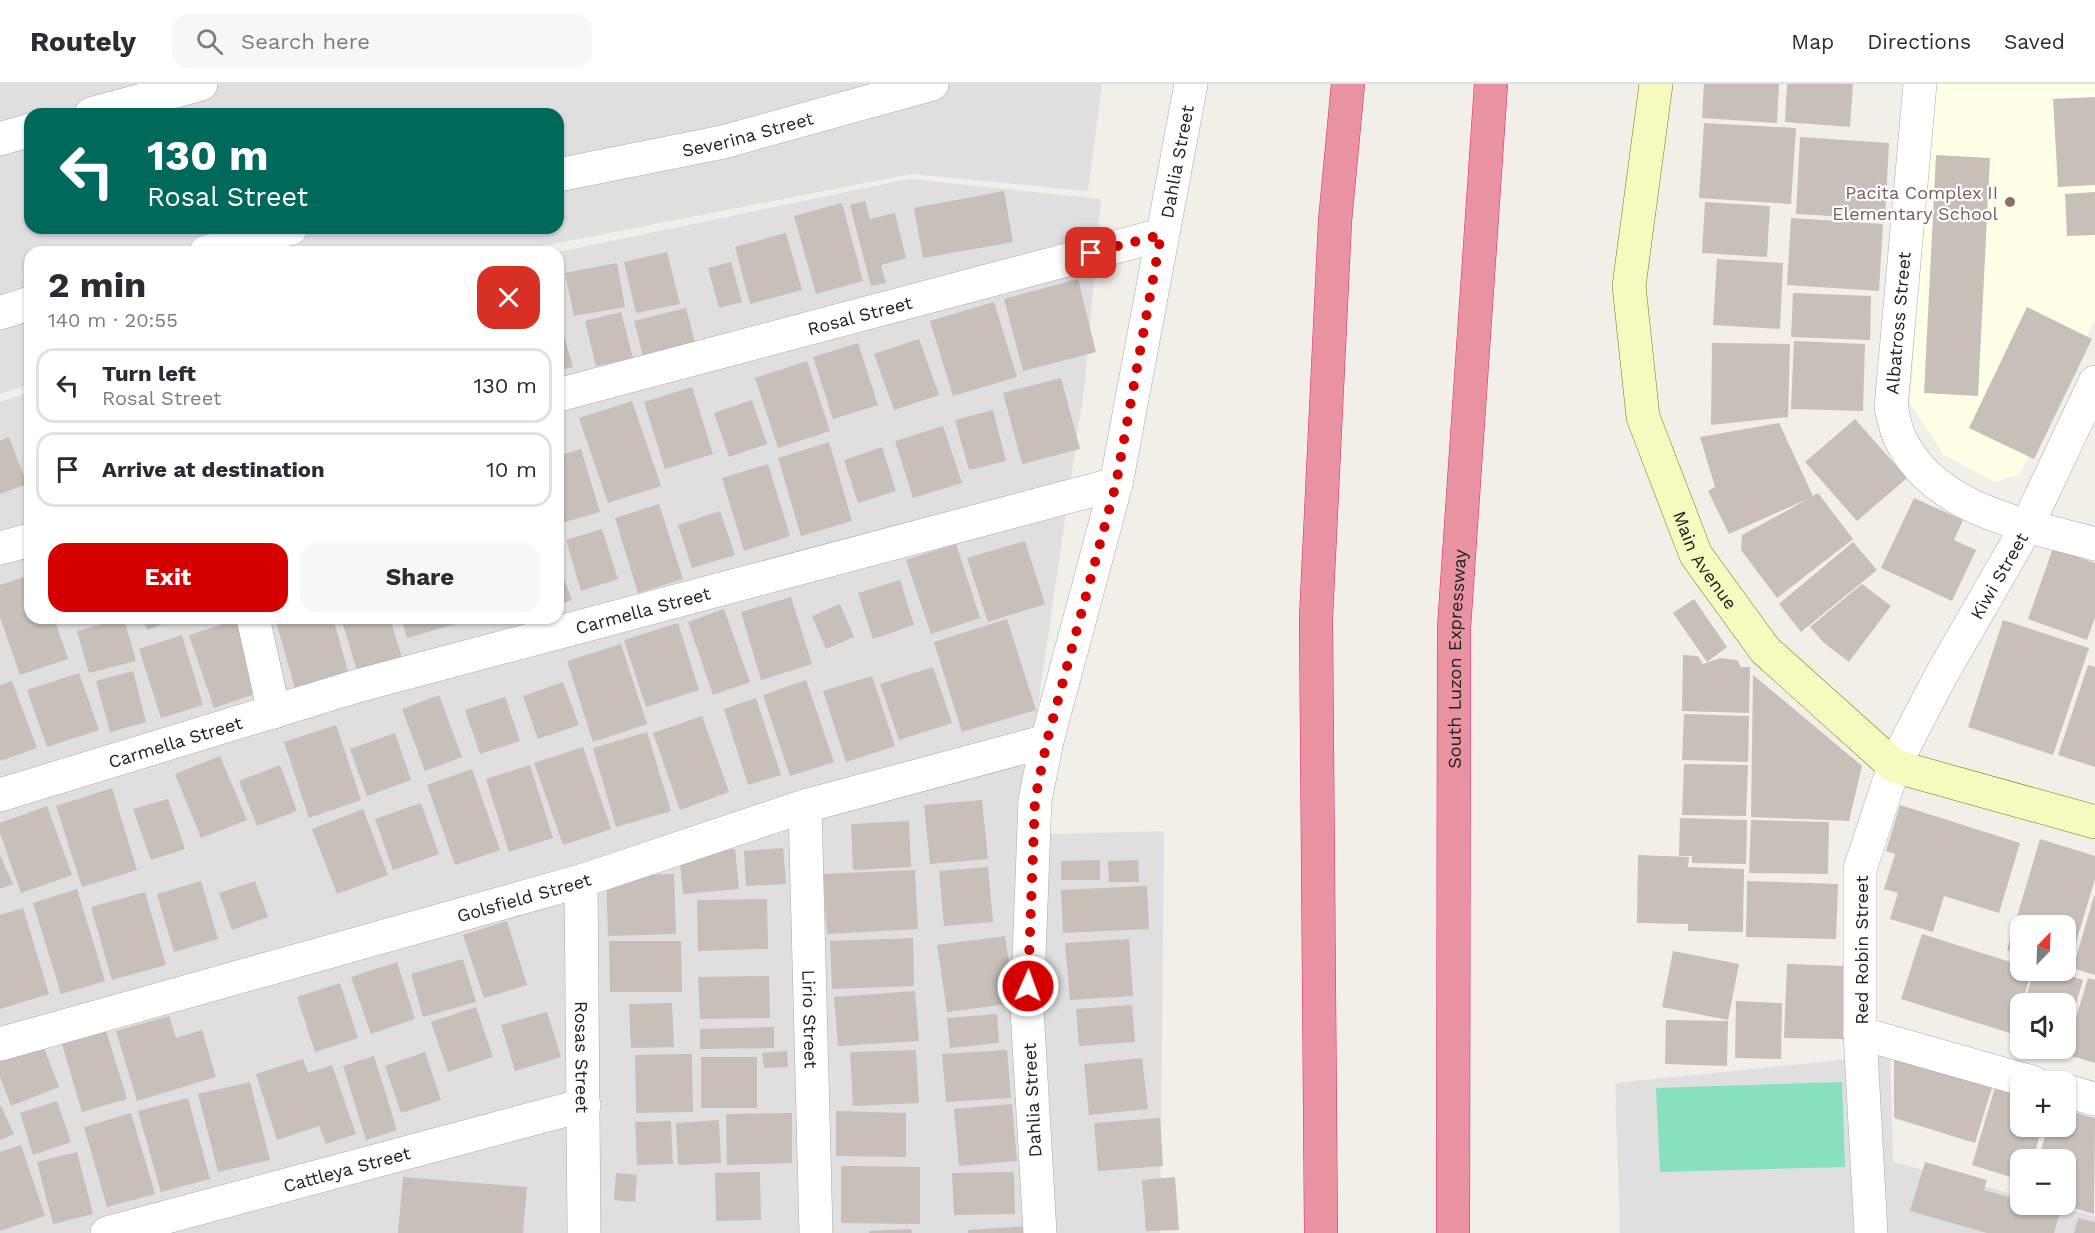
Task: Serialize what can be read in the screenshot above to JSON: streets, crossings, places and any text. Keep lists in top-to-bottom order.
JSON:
{
  "streets": {
    "highway": ["South Luzon Expressway"],
    "street": [
      "Severina Street",
      "Dahlia Street",
      "Rosal Street",
      "Albatross Street",
      "Main Avenue",
      "Kiwi Street",
      "Carmella Street",
      "Golsfield Street",
      "Red Robin Street",
      "Lirio Street",
      "Rosas Street",
      "Cattleya Street"
    ]
  },
  "crossings": [
    ["Dahlia Street", "Rosal Street"],
    ["Dahlia Street", "Carmella Street"],
    ["Dahlia Street", "Golsfield Street"],
    ["Albatross Street", "Kiwi Street"],
    ["Main Avenue", "Kiwi Street"],
    ["Main Avenue", "Red Robin Street"],
    ["Kiwi Street", "Red Robin Street"],
    ["Golsfield Street", "Lirio Street"],
    ["Golsfield Street", "Rosas Street"],
    ["Rosas Street", "Cattleya Street"]
  ],
  "places": ["Pacita Complex II Elementary School"],
  "north": "top right",
  "page": {
    "header": "Routely",
    "search": "Search here",
    "nav": ["Map", "Directions", "Saved"],
    "turn": ["130 m", "Rosal Street"],
    "heading": ["2 min", "140 m · 20:55"],
    "list": [
      {
        "name": "Turn left",
        "note": "Rosal Street",
        "value": "130 m"
      },
      {
        "name": "Arrive at destination",
        "value": "10 m"
      }
    ],
    "buttons": ["Exit", "Share"],
    "map_buttons": ["+", "−"]
  }
}
